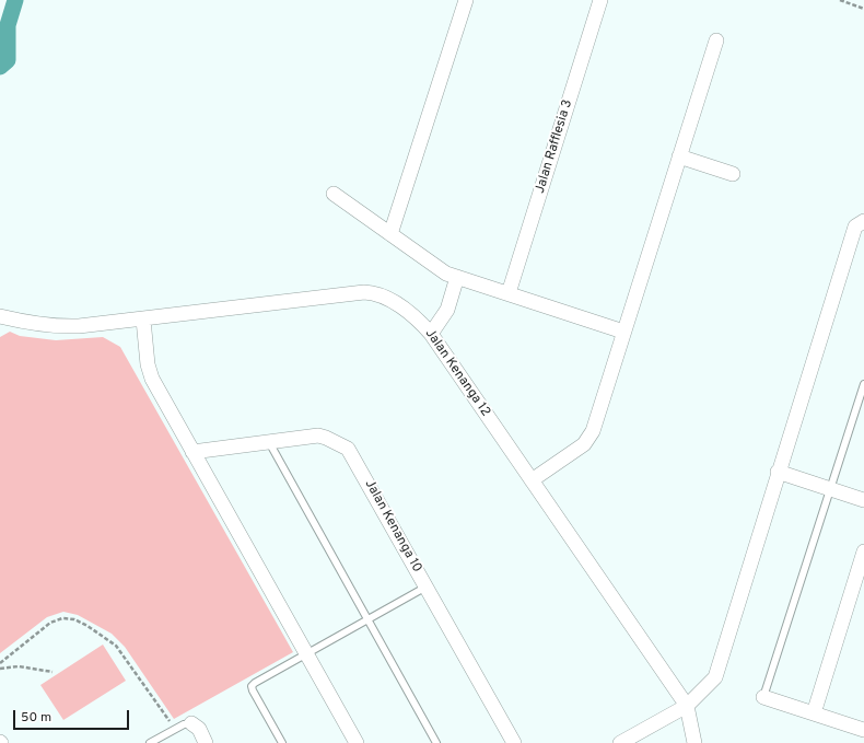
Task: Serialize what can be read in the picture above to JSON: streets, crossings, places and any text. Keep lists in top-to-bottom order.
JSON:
{
  "streets": {
    "street": ["Jalan Rafflesia 3", "Jalan Kenanga 12", "Jalan Kenanga 10"]
  },
  "scale_bar": "50 m"
}
